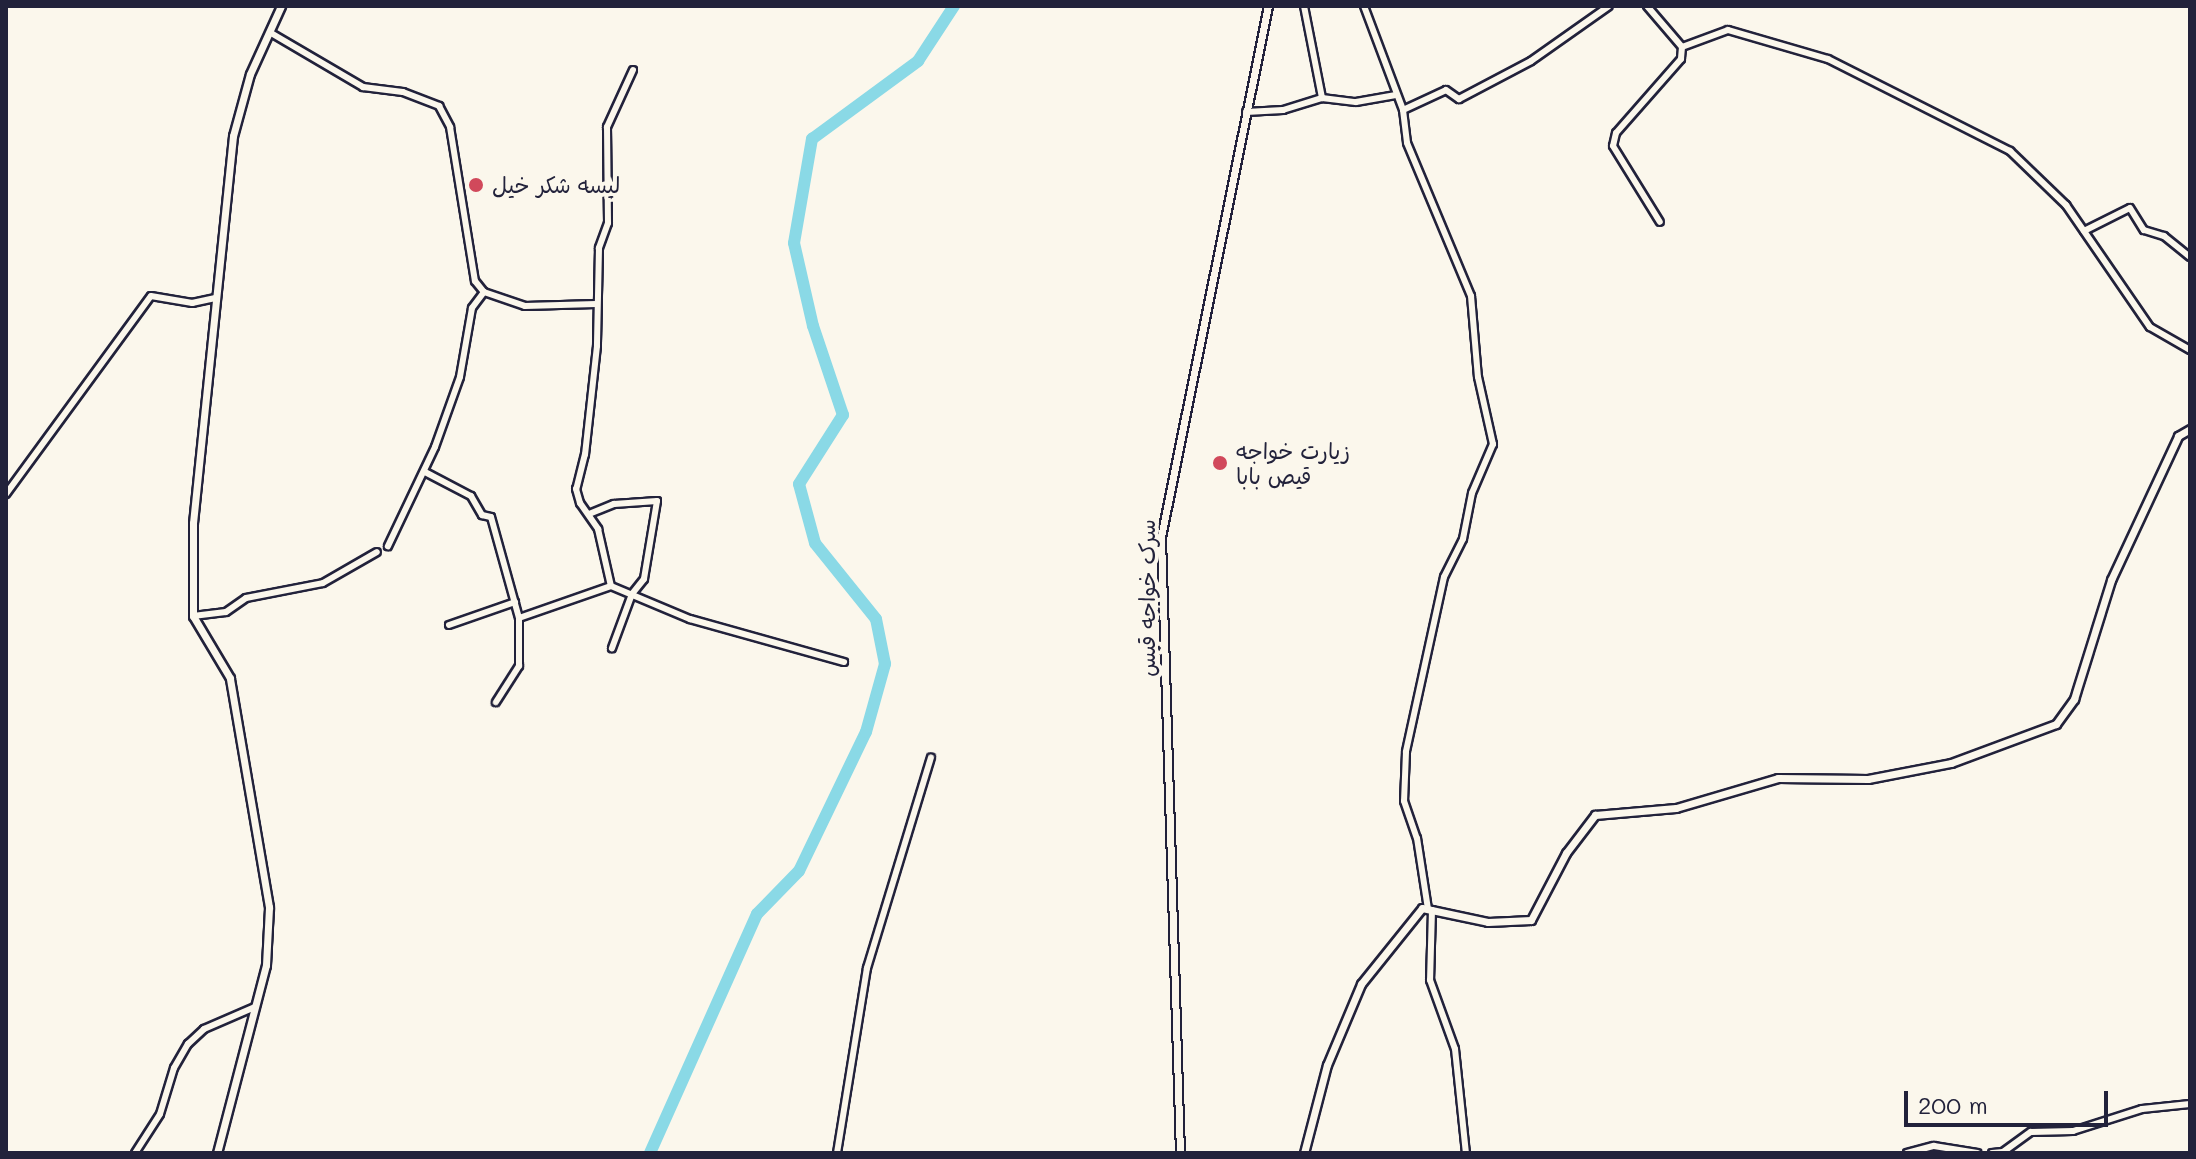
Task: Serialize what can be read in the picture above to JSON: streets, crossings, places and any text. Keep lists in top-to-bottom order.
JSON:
{
  "streets": {
    "street": ["سرک خواجه قیس"]
  },
  "places": ["لیسه شکر خیل", "زیارت خواجه قیص بابا"],
  "scale_bar": "200 m"
}
